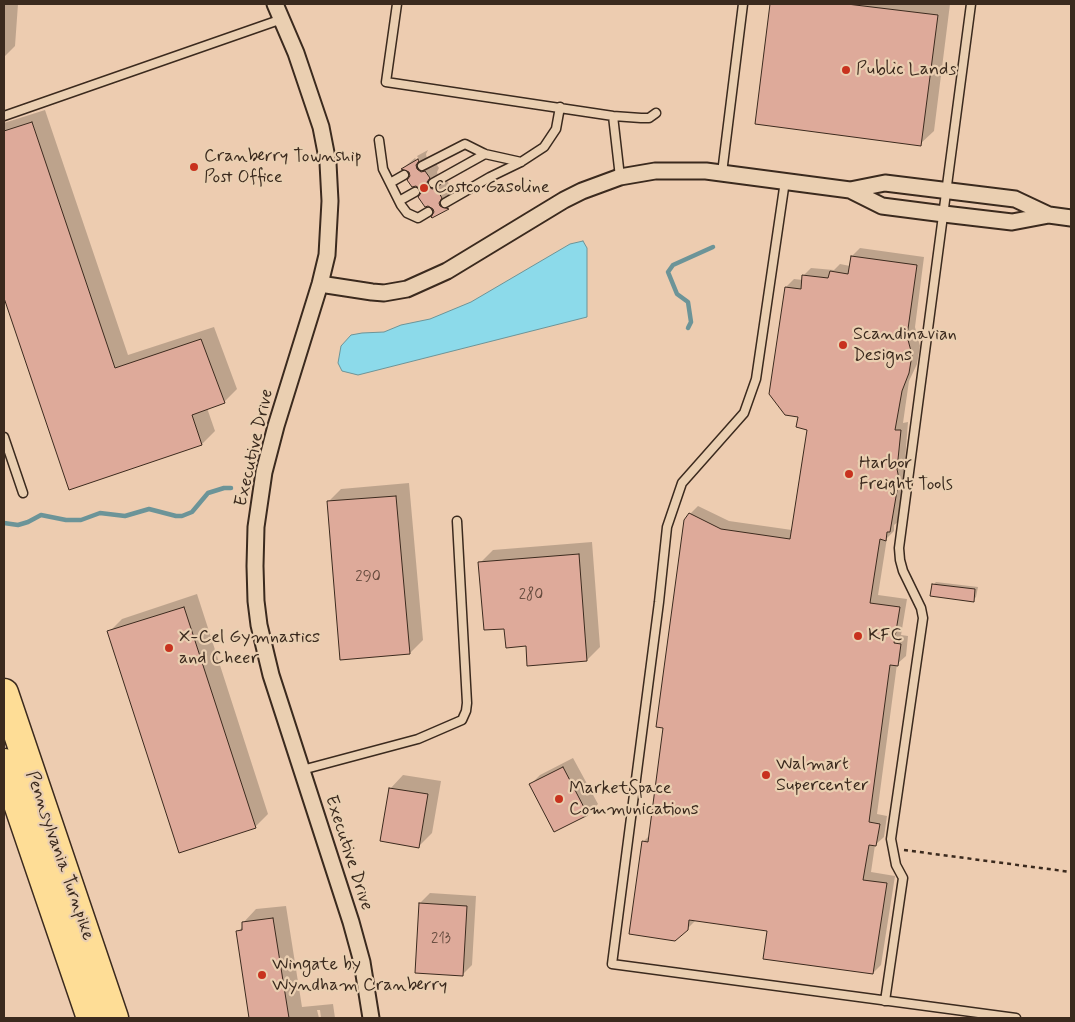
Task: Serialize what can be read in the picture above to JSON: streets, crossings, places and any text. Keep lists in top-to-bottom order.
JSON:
{
  "streets": {
    "highway": ["Pennsylvania Turnpike"],
    "street": ["Executive Drive"]
  },
  "places": [
    "Public Lands",
    "Cranberry Township Post Office",
    "Costco Gasoline",
    "Scandinavian Designs",
    "Harbor Freight Tools",
    "KFC",
    "X-Cel Gymnastics and Cheer",
    "Walmart Supercenter",
    "MarketSpace Communications",
    "Wingate by Wyndham Cranberry"
  ],
  "house_numbers": ["290", "280", "213"]
}
